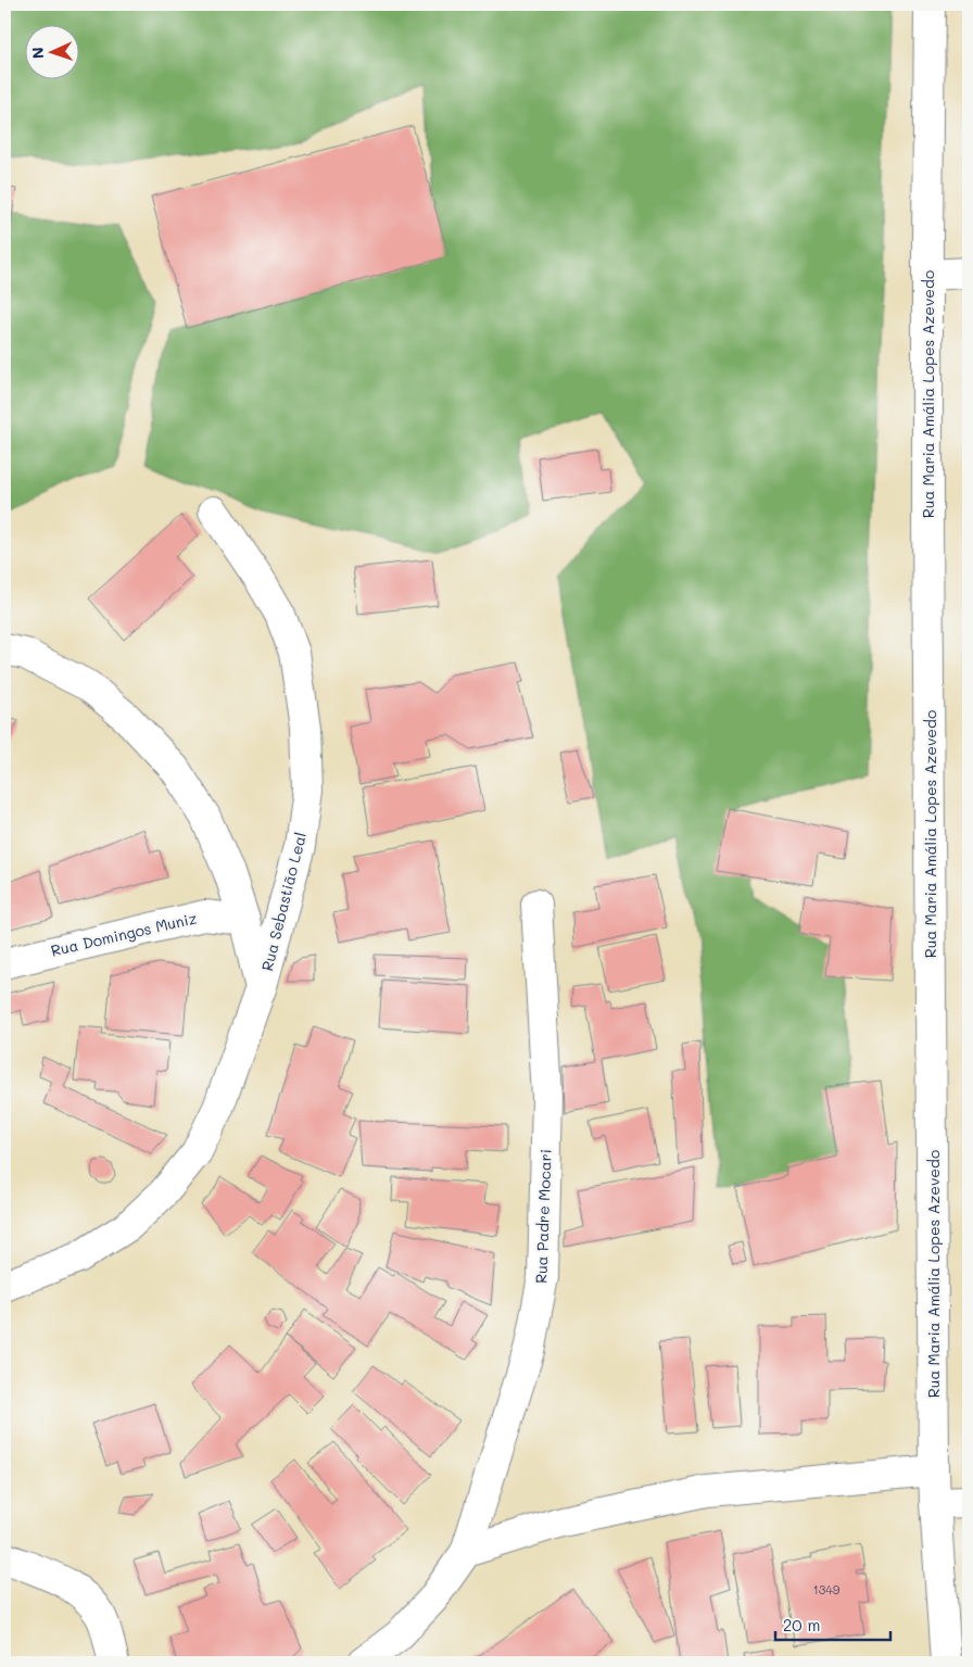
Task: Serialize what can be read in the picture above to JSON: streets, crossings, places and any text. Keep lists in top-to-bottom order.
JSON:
{
  "streets": {
    "street": [
      "Rua Maria Amália Lopes Azevedo",
      "Rua Sebastião Leal",
      "Rua Domingos Muniz",
      "Rua Padre Mocari"
    ]
  },
  "house_numbers": ["1349"],
  "scale_bar": "20 m",
  "north": "left"
}
